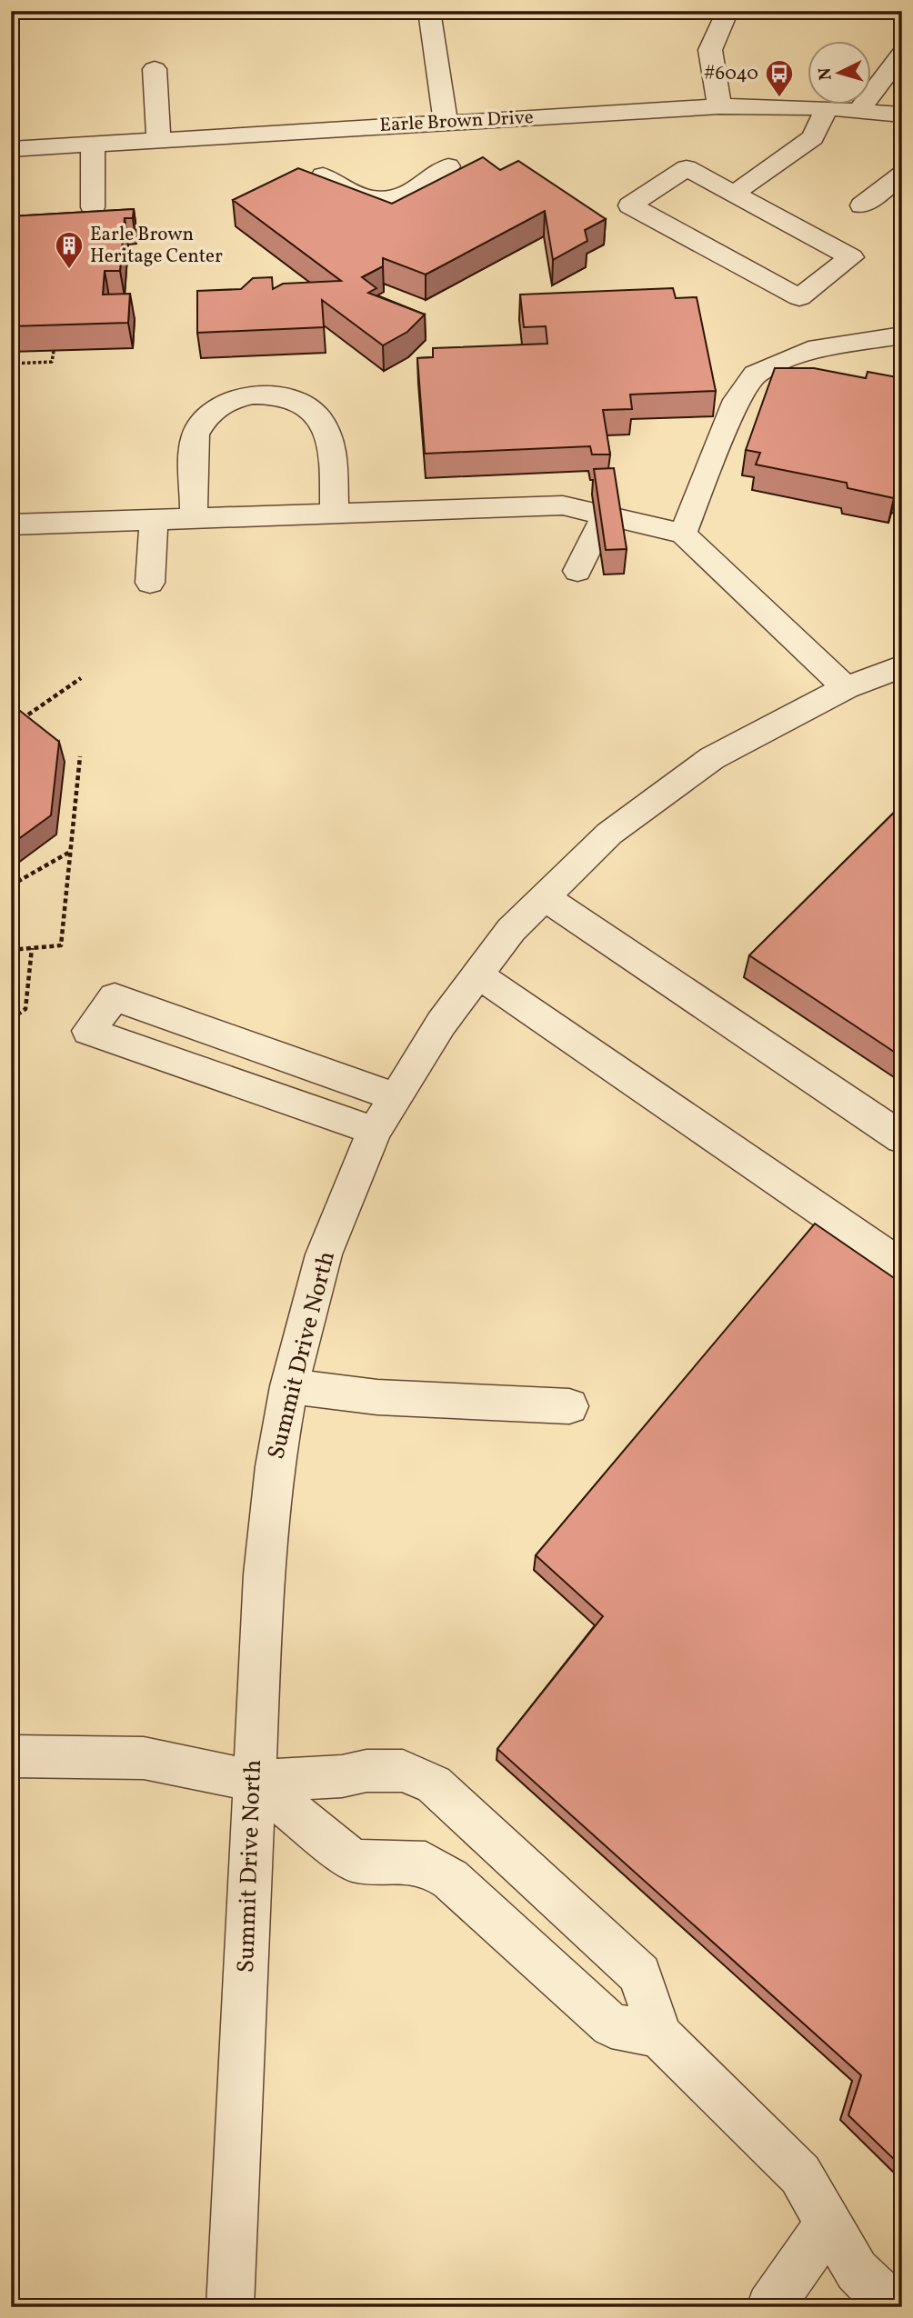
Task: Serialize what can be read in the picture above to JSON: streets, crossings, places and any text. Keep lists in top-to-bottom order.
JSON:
{
  "streets": {
    "street": ["Earle Brown Drive", "Summit Drive North"]
  },
  "places": {
    "bus stop": ["#6040"],
    "building": ["Earle Brown Heritage Center"]
  },
  "north": "left"
}
